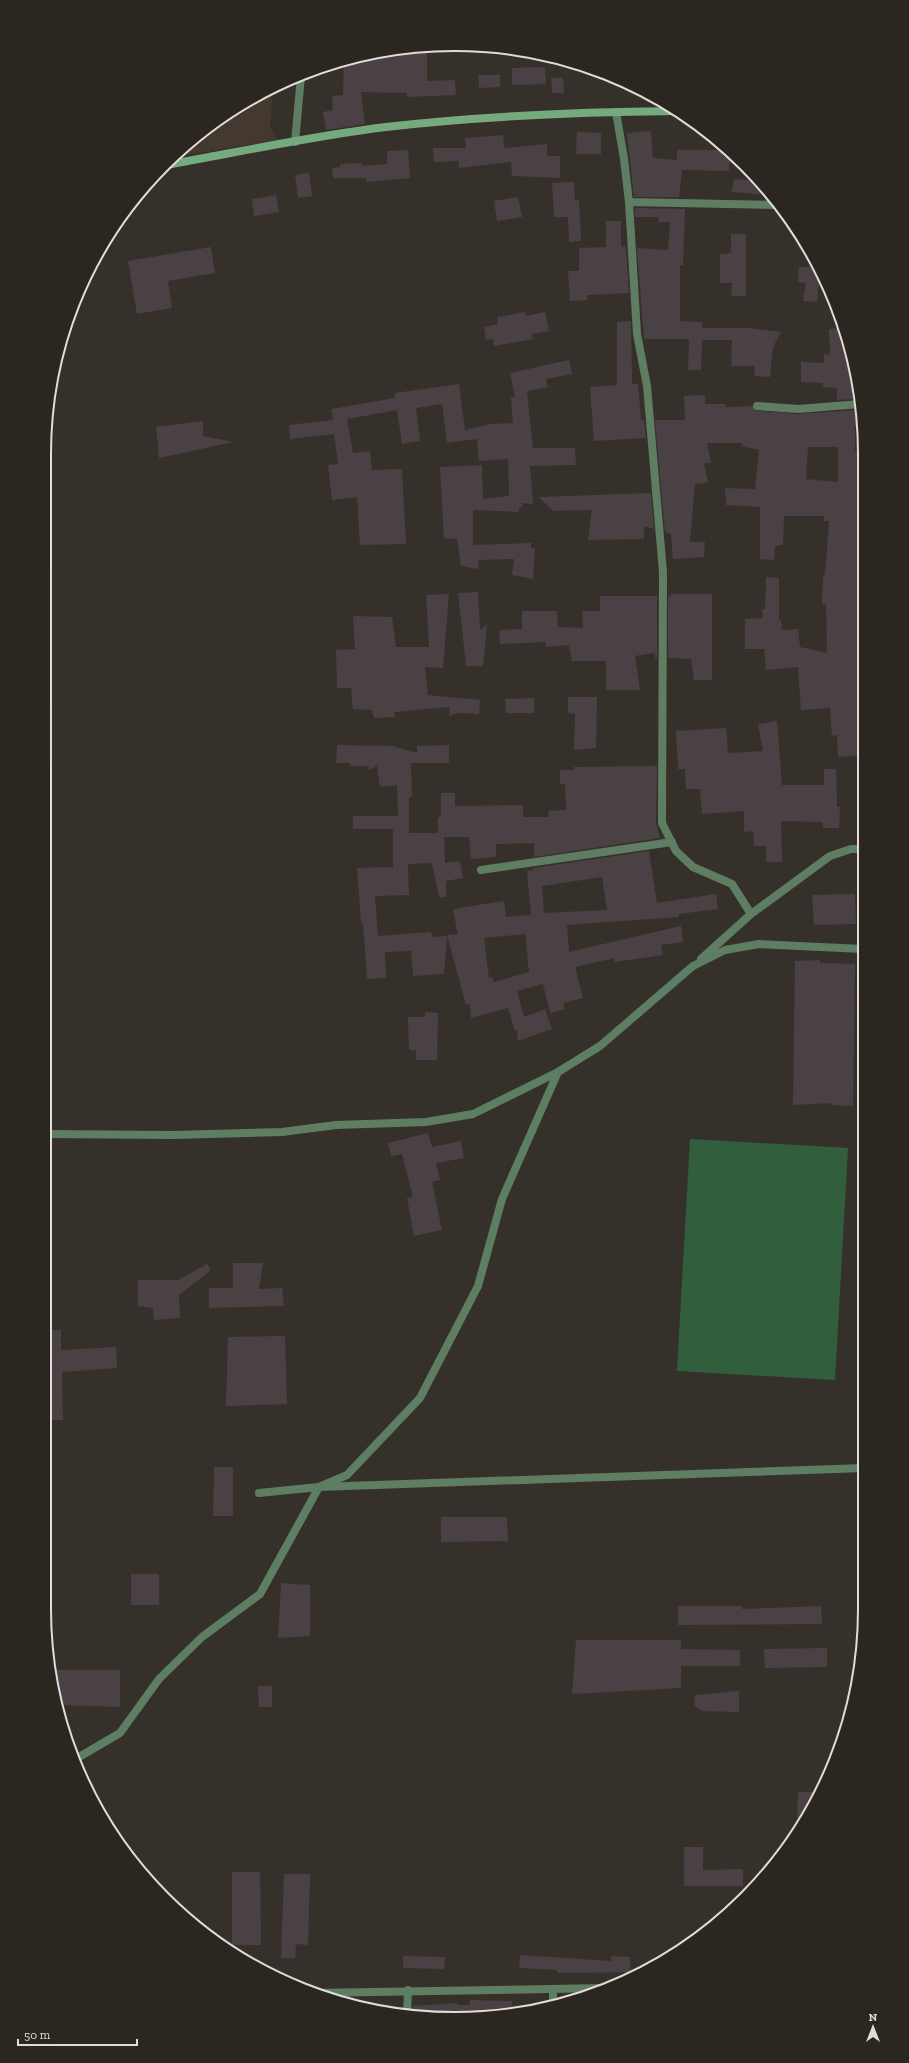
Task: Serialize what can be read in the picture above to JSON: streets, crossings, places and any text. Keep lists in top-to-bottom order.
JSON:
{
  "scale_bar": "50 m",
  "north": "top"
}
